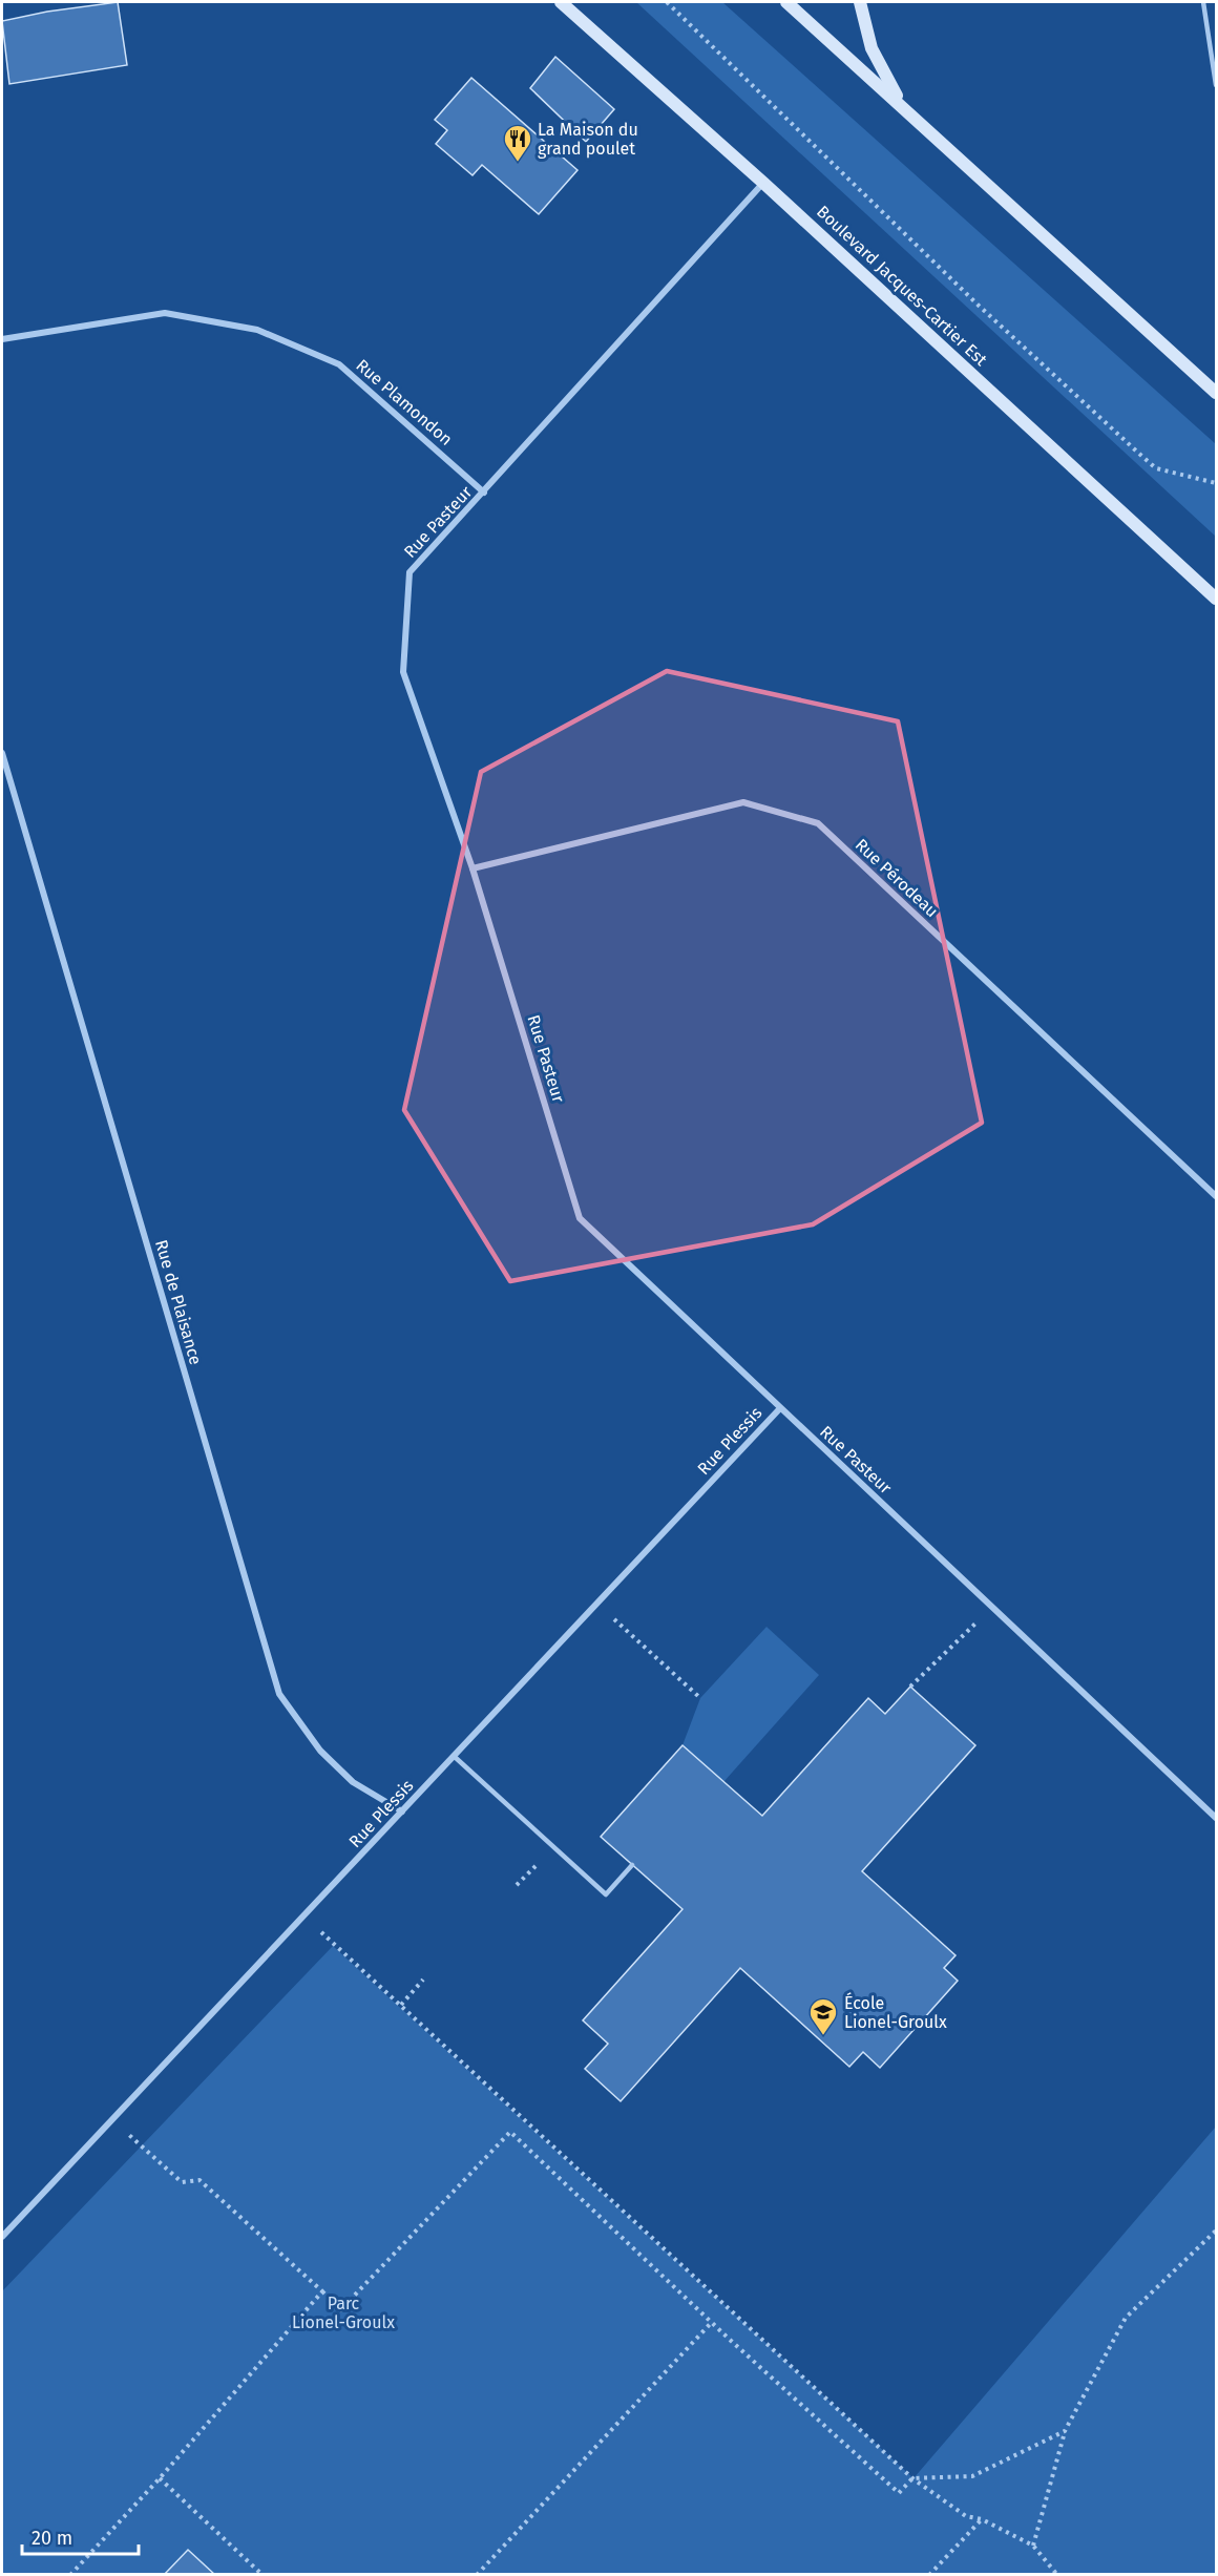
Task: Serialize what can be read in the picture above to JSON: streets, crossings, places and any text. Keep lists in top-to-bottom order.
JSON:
{
  "streets": {
    "main road": ["Boulevard Jacques-Cartier Est"],
    "street": [
      "Rue Plamondon",
      "Rue Pasteur",
      "Rue Pérodeau",
      "Rue de Plaisance",
      "Rue Plessis"
    ]
  },
  "crossings": [
    ["Boulevard Jacques-Cartier Est", "Rue Pasteur"],
    ["Rue Plamondon", "Rue Pasteur"],
    ["Rue Pasteur", "Rue Pérodeau"],
    ["Rue Pasteur", "Rue Plessis"],
    ["Rue de Plaisance", "Rue Plessis"]
  ],
  "parks": ["Parc Lionel-Groulx"],
  "places": {
    "restaurant": ["La Maison du grand poulet"],
    "school or university": ["École Lionel-Groulx"]
  },
  "scale_bar": "20 m"
}
